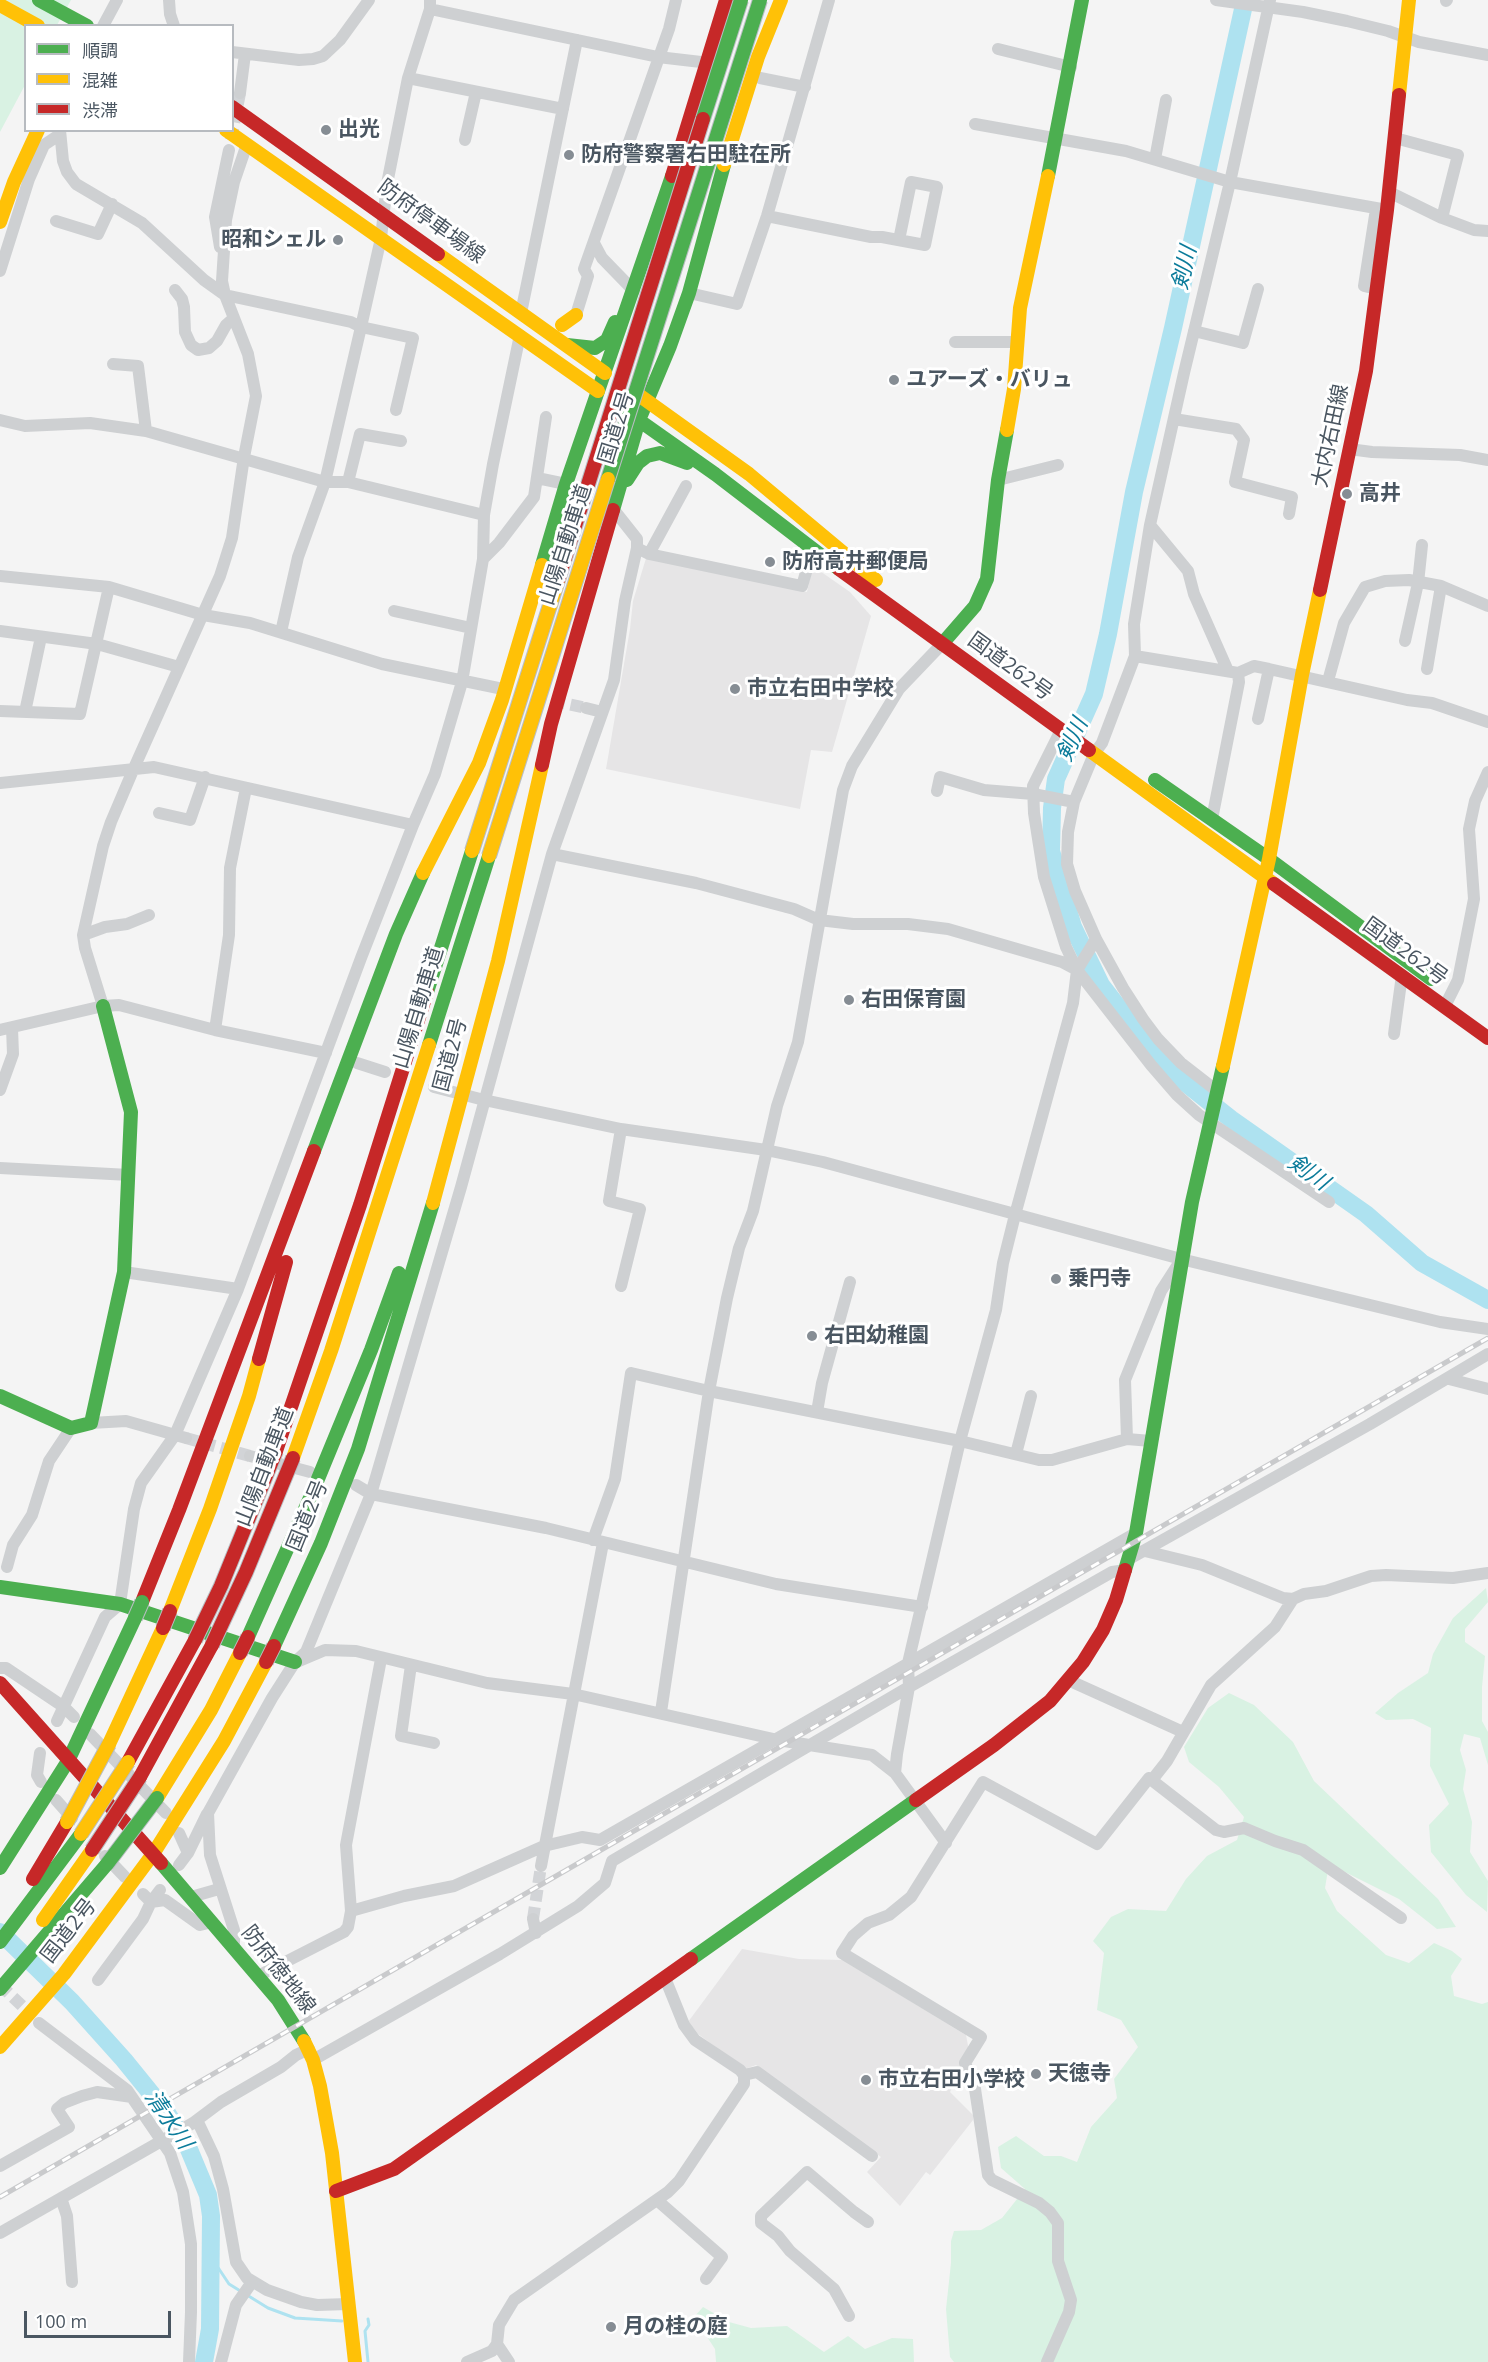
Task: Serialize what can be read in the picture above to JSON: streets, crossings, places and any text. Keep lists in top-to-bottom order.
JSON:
{
  "streets": {
    "main road": [
      "防府停車場線",
      "国道2号",
      "大内右田線",
      "山陽自動車道",
      "国道262号",
      "防府徳地線"
    ]
  },
  "crossings": [
    ["防府停車場線", "国道2号"],
    ["防府停車場線", "国道262号"],
    ["国道2号", "国道262号"],
    ["国道2号", "防府徳地線"],
    ["大内右田線", "国道262号"],
    ["大内右田線", "防府徳地線"]
  ],
  "water": ["剣川", "清水川"],
  "places": [
    "出光",
    "防府警察署右田駐在所",
    "昭和シェル",
    "ユアーズ・バリュ",
    "高井",
    "防府高井郵便局",
    "市立右田中学校",
    "右田保育園",
    "乗円寺",
    "右田幼稚園",
    "天徳寺",
    "市立右田小学校",
    "月の桂の庭"
  ],
  "legend": ["順調", "混雑", "渋滞"],
  "scale_bar": "100 m"
}
